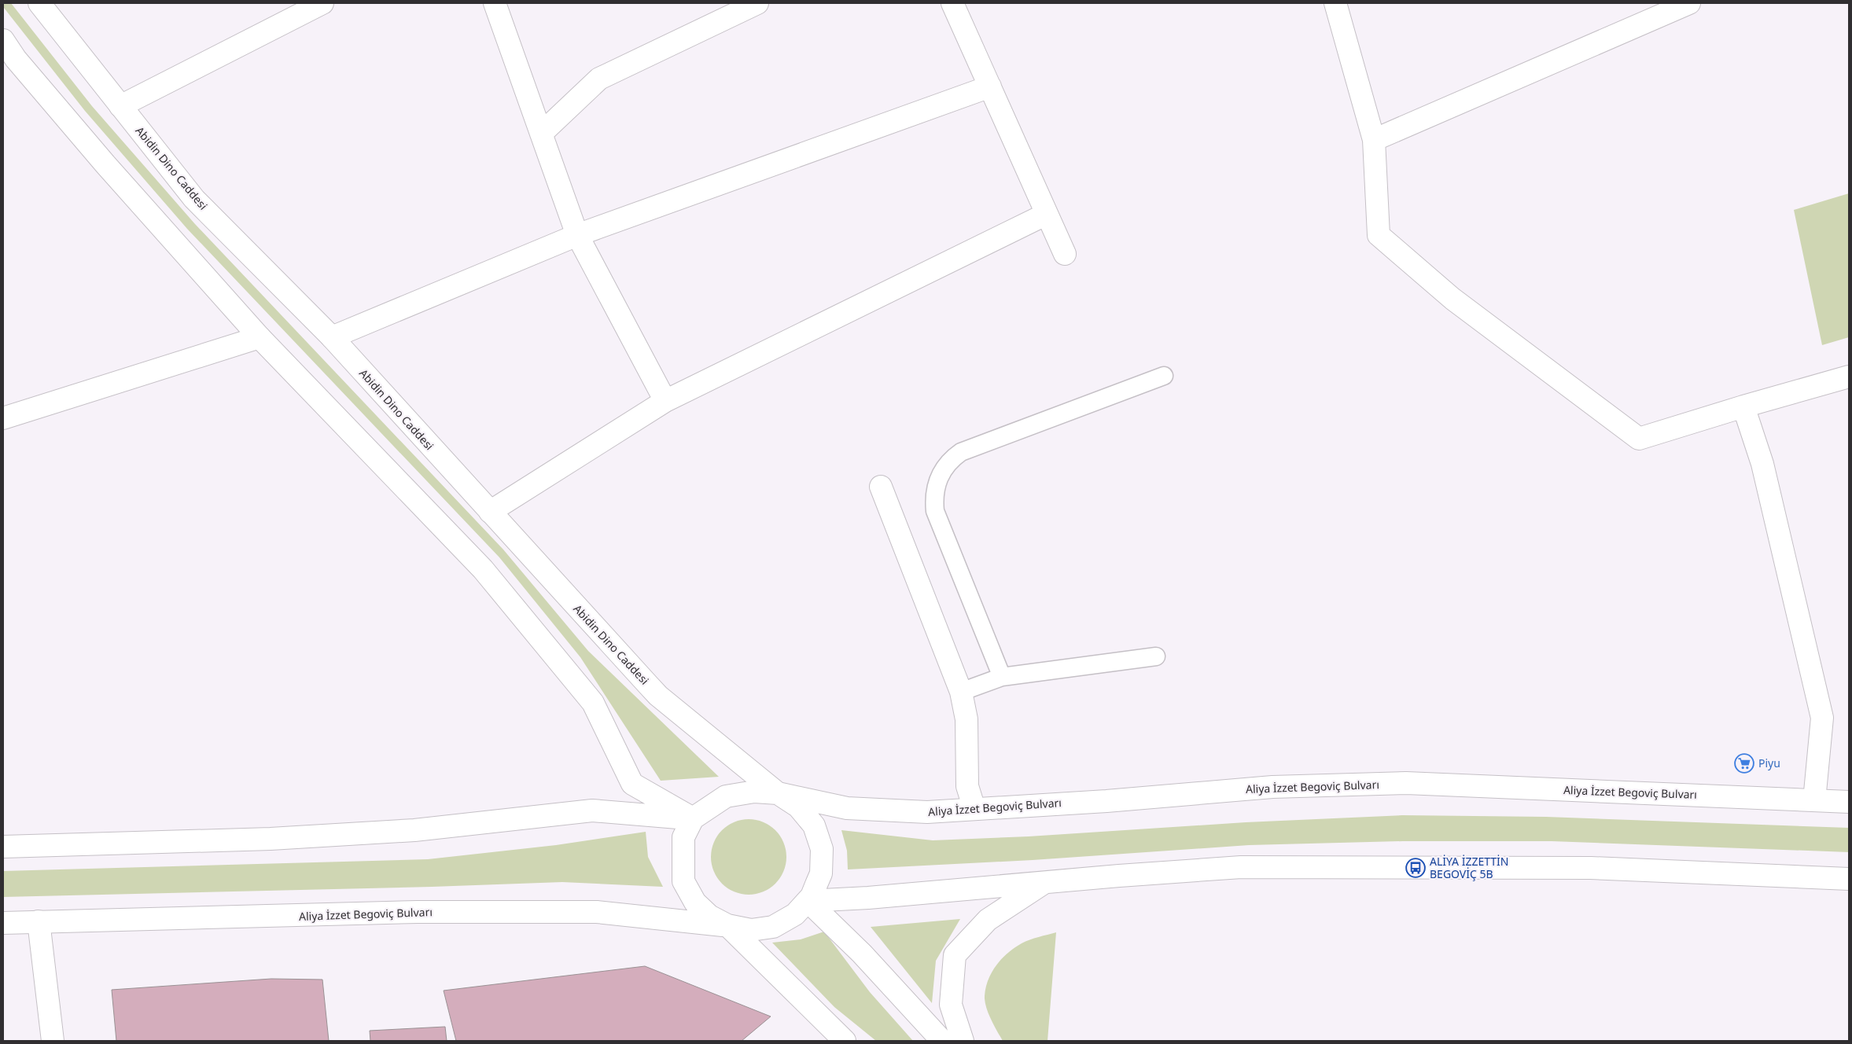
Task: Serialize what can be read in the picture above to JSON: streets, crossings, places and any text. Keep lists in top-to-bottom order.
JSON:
{
  "streets": {
    "main road": ["Abidin Dino Caddesi", "Aliya İzzet Begoviç Bulvarı"]
  },
  "crossings": [
    ["Abidin Dino Caddesi", "Aliya İzzet Begoviç Bulvarı"]
  ],
  "places": {
    "supermarket": ["Piyu"],
    "bus stop": ["ALİYA İZZETTİN BEGOVİÇ 5B"]
  }
}
